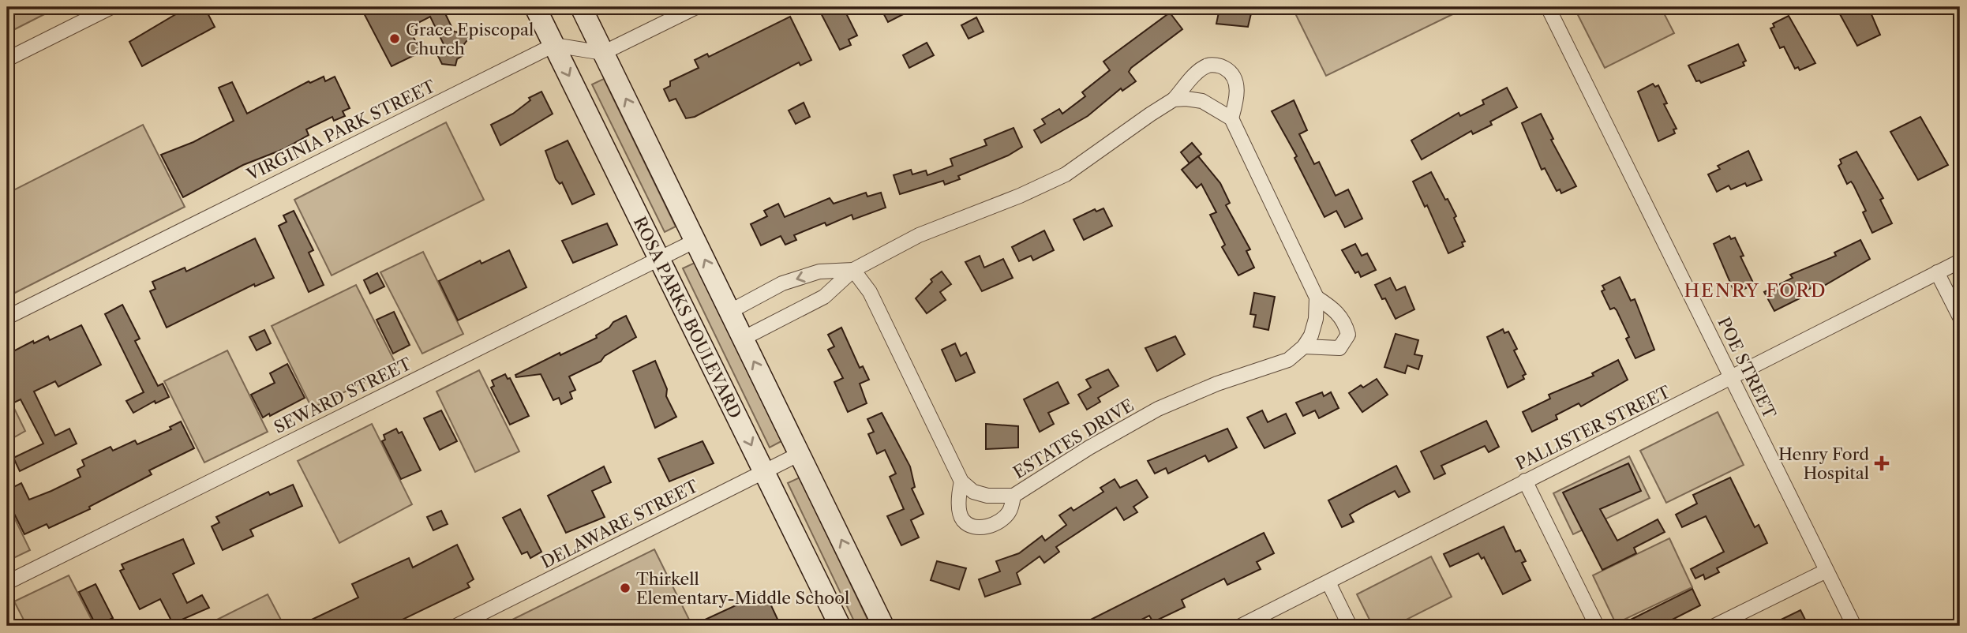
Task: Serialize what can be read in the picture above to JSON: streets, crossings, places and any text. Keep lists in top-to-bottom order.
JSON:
{
  "streets": {
    "street": [
      "VIRGINIA PARK STREET",
      "ROSA PARKS BOULEVARD",
      "POE STREET",
      "SEWARD STREET",
      "PALLISTER STREET",
      "ESTATES DRIVE",
      "DELAWARE STREET"
    ]
  },
  "crossings": [
    ["VIRGINIA PARK STREET", "ROSA PARKS BOULEVARD"],
    ["ROSA PARKS BOULEVARD", "SEWARD STREET"],
    ["ROSA PARKS BOULEVARD", "DELAWARE STREET"],
    ["POE STREET", "PALLISTER STREET"]
  ],
  "districts": ["HENRY FORD"],
  "places": {
    "other": ["Grace Episcopal Church", "Thirkell Elementary-Middle School"],
    "health": ["Henry Ford Hospital"]
  }
}
